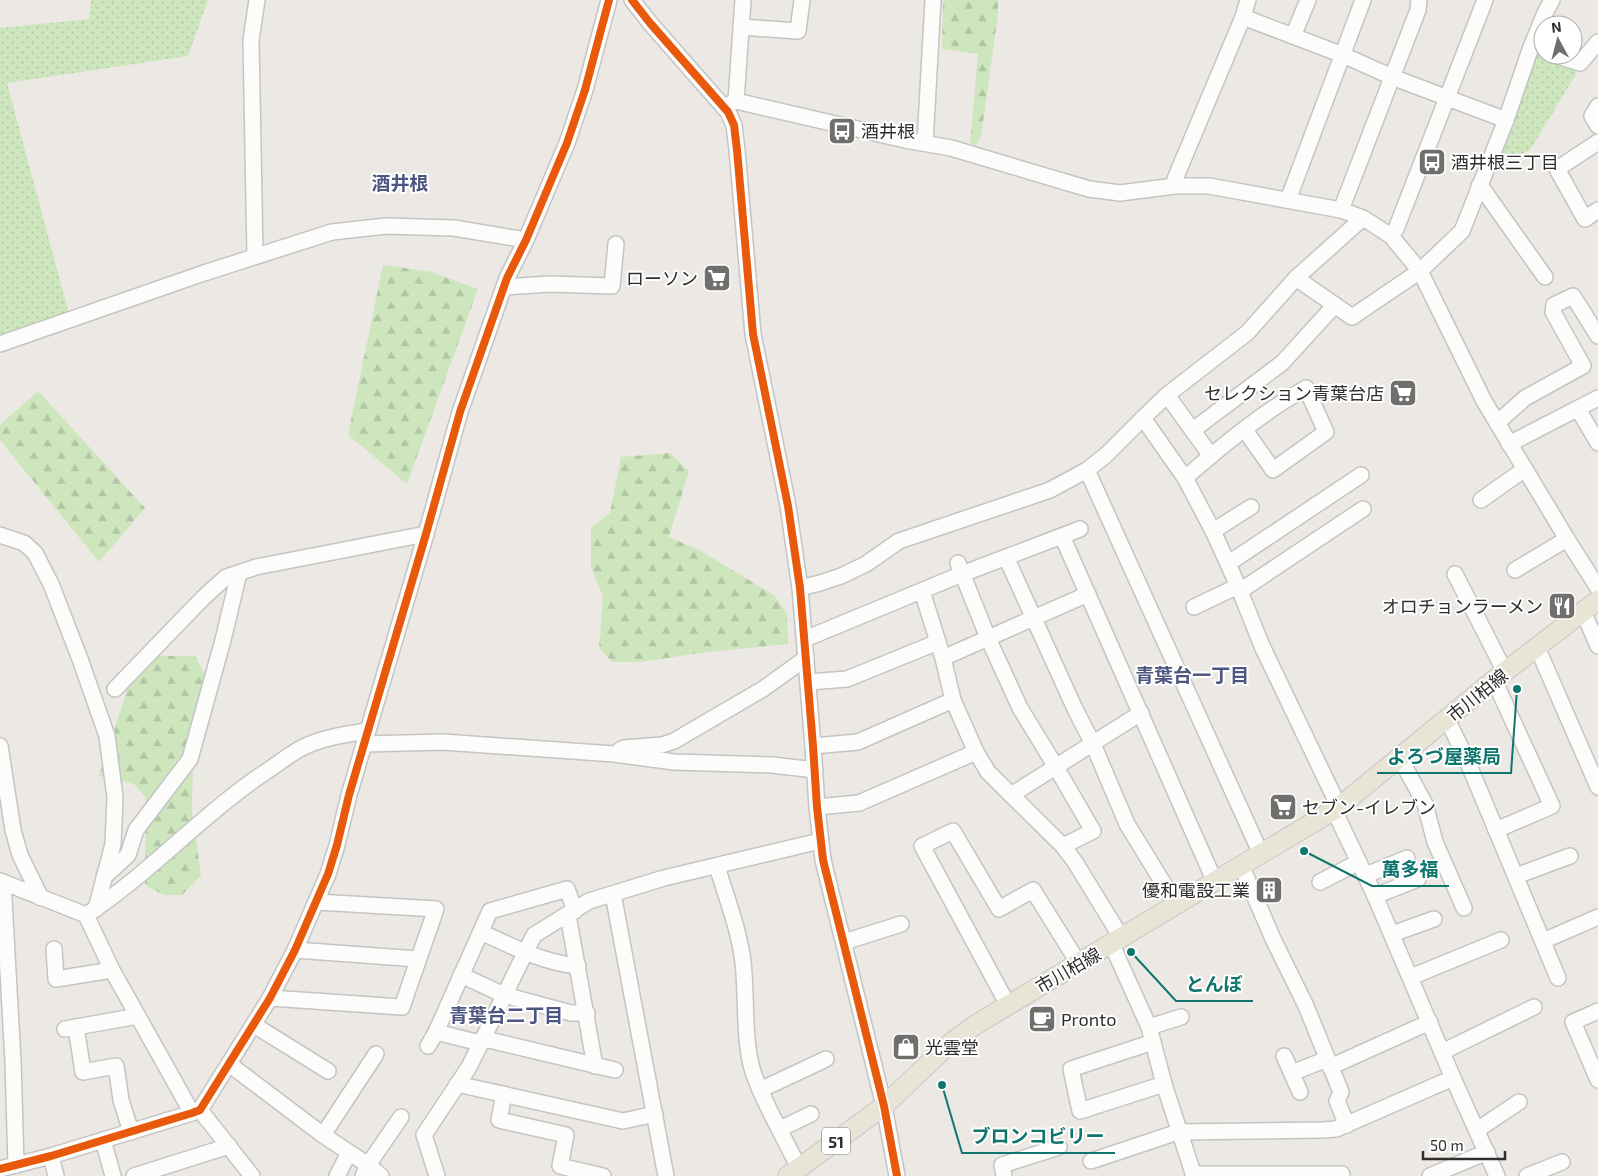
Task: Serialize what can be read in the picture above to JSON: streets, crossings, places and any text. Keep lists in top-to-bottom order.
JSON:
{
  "streets": {
    "main road": ["市川柏線", "51"]
  },
  "districts": ["酒井根", "青葉台一丁目", "青葉台二丁目"],
  "places": {
    "bus stop": ["酒井根", "酒井根三丁目"],
    "supermarket": ["ローソン", "セレクション青葉台店", "セブン-イレブン"],
    "restaurant": ["オロチョンラーメン"],
    "other": [
      "よろづ屋薬局",
      "萬多福",
      "とんぼ",
      "ブロンコビリー"
    ],
    "building": ["優和電設工業"],
    "cafe": ["Pronto"],
    "shop": ["光雲堂"]
  },
  "scale_bar": "50 m",
  "north": "top"
}
